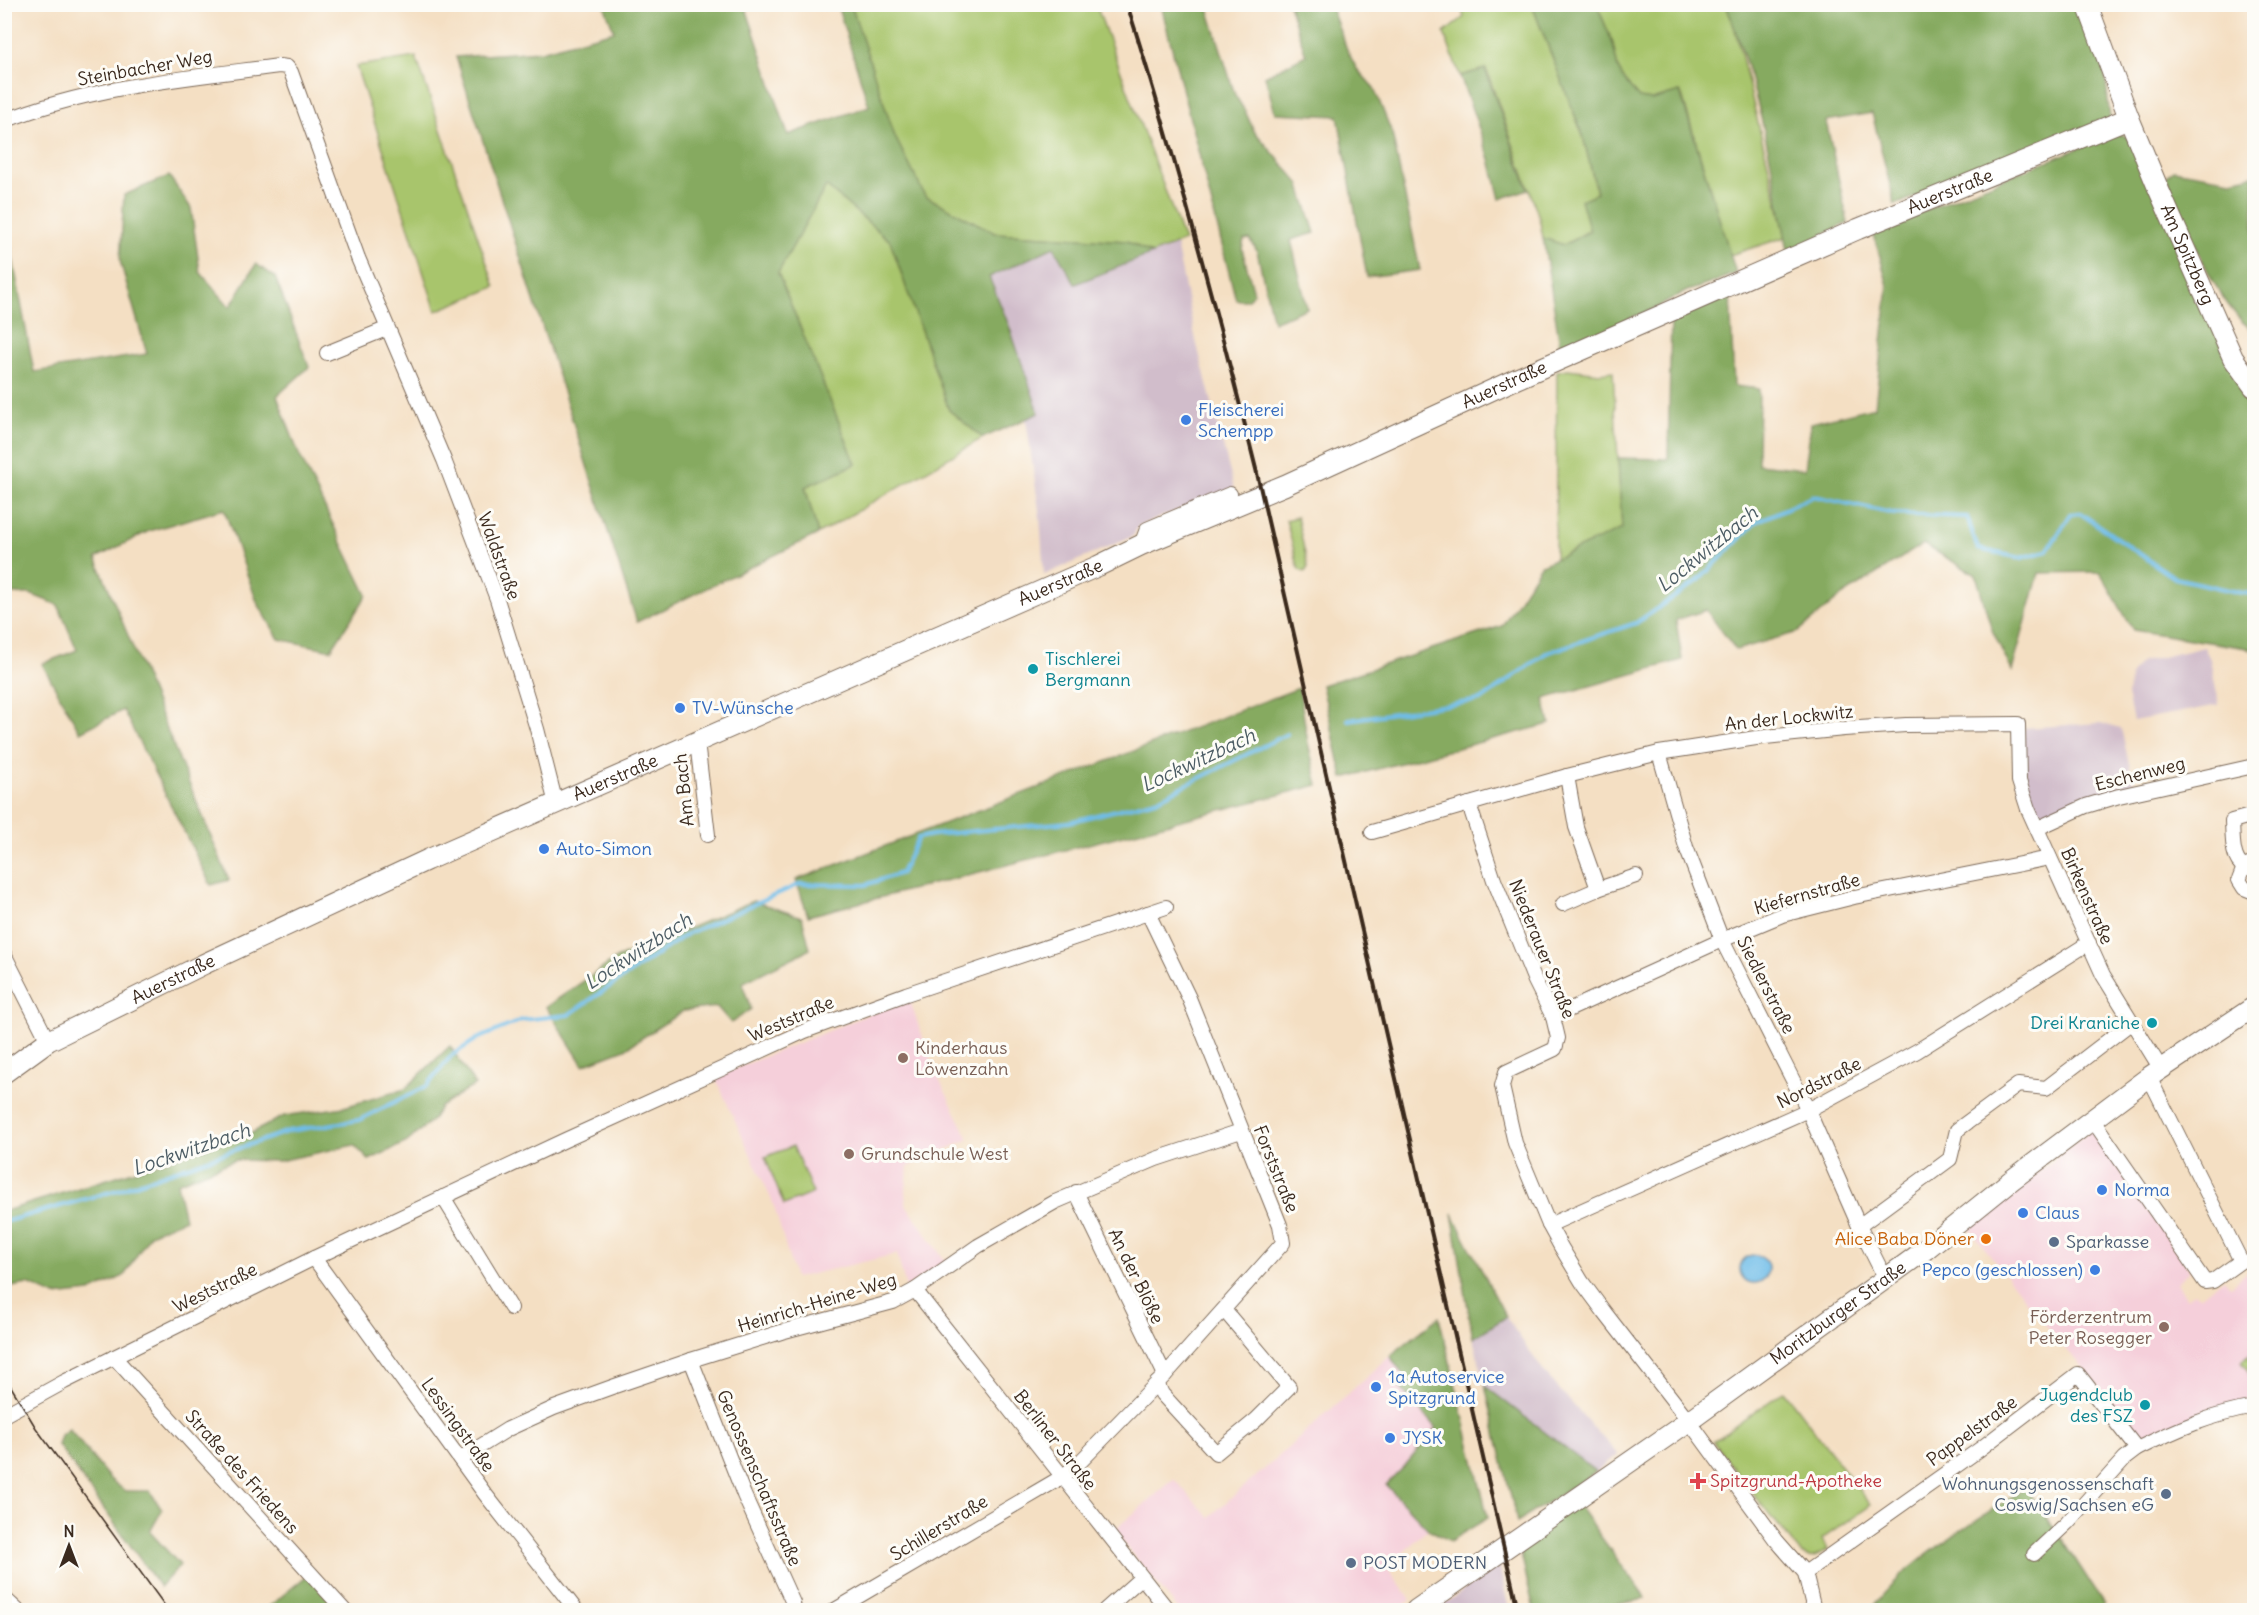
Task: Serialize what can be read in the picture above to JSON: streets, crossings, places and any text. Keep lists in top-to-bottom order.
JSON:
{
  "streets": {
    "street": [
      "Steinbacher Weg",
      "Auerstraße",
      "Am Spitzberg",
      "Waldstraße",
      "An der Lockwitz",
      "Eschenweg",
      "Am Bach",
      "Kiefernstraße",
      "Birkenstraße",
      "Niederauer Straße",
      "Siedlerstraße",
      "Weststraße",
      "Nordstraße",
      "Forststraße",
      "An der Blöße",
      "Heinrich-Heine-Weg",
      "Moritzburger Straße",
      "Lessingstraße",
      "Pappelstraße",
      "Berliner Straße",
      "Straße des Friedens",
      "Genossenschaftsstraße",
      "Schillerstraße"
    ]
  },
  "crossings": [
    ["Steinbacher Weg", "Waldstraße"],
    ["Auerstraße", "Am Spitzberg"],
    ["Auerstraße", "Waldstraße"],
    ["Auerstraße", "Am Bach"],
    ["An der Lockwitz", "Birkenstraße"],
    ["An der Lockwitz", "Niederauer Straße"],
    ["An der Lockwitz", "Siedlerstraße"],
    ["Eschenweg", "Birkenstraße"],
    ["Kiefernstraße", "Birkenstraße"],
    ["Kiefernstraße", "Niederauer Straße"],
    ["Kiefernstraße", "Siedlerstraße"],
    ["Birkenstraße", "Nordstraße"],
    ["Birkenstraße", "Moritzburger Straße"],
    ["Niederauer Straße", "Nordstraße"],
    ["Niederauer Straße", "Moritzburger Straße"],
    ["Niederauer Straße", "Pappelstraße"],
    ["Siedlerstraße", "Nordstraße"],
    ["Siedlerstraße", "Moritzburger Straße"],
    ["Weststraße", "Forststraße"],
    ["Weststraße", "Lessingstraße"],
    ["Weststraße", "Straße des Friedens"],
    ["Forststraße", "An der Blöße"],
    ["Forststraße", "Heinrich-Heine-Weg"],
    ["Forststraße", "Berliner Straße"],
    ["Forststraße", "Schillerstraße"],
    ["An der Blöße", "Heinrich-Heine-Weg"],
    ["Heinrich-Heine-Weg", "Lessingstraße"],
    ["Heinrich-Heine-Weg", "Berliner Straße"],
    ["Heinrich-Heine-Weg", "Genossenschaftsstraße"],
    ["Berliner Straße", "Schillerstraße"]
  ],
  "water": ["Lockwitzbach"],
  "places": {
    "other": [
      "Fleischerei Schempp",
      "Tischlerei Bergmann",
      "TV-Wünsche",
      "Auto-Simon",
      "Drei Kraniche",
      "Kinderhaus Löwenzahn",
      "Grundschule West",
      "Norma",
      "Claus",
      "Alice Baba Döner",
      "Sparkasse",
      "Pepco (geschlossen)",
      "Förderzentrum Peter Rosegger",
      "1a Autoservice Spitzgrund",
      "Jugendclub des FSZ",
      "JYSK",
      "Wohnungsgenossenschaft Coswig/Sachsen eG",
      "POST MODERN"
    ],
    "health": ["Spitzgrund-Apotheke"]
  },
  "north": "top"
}
